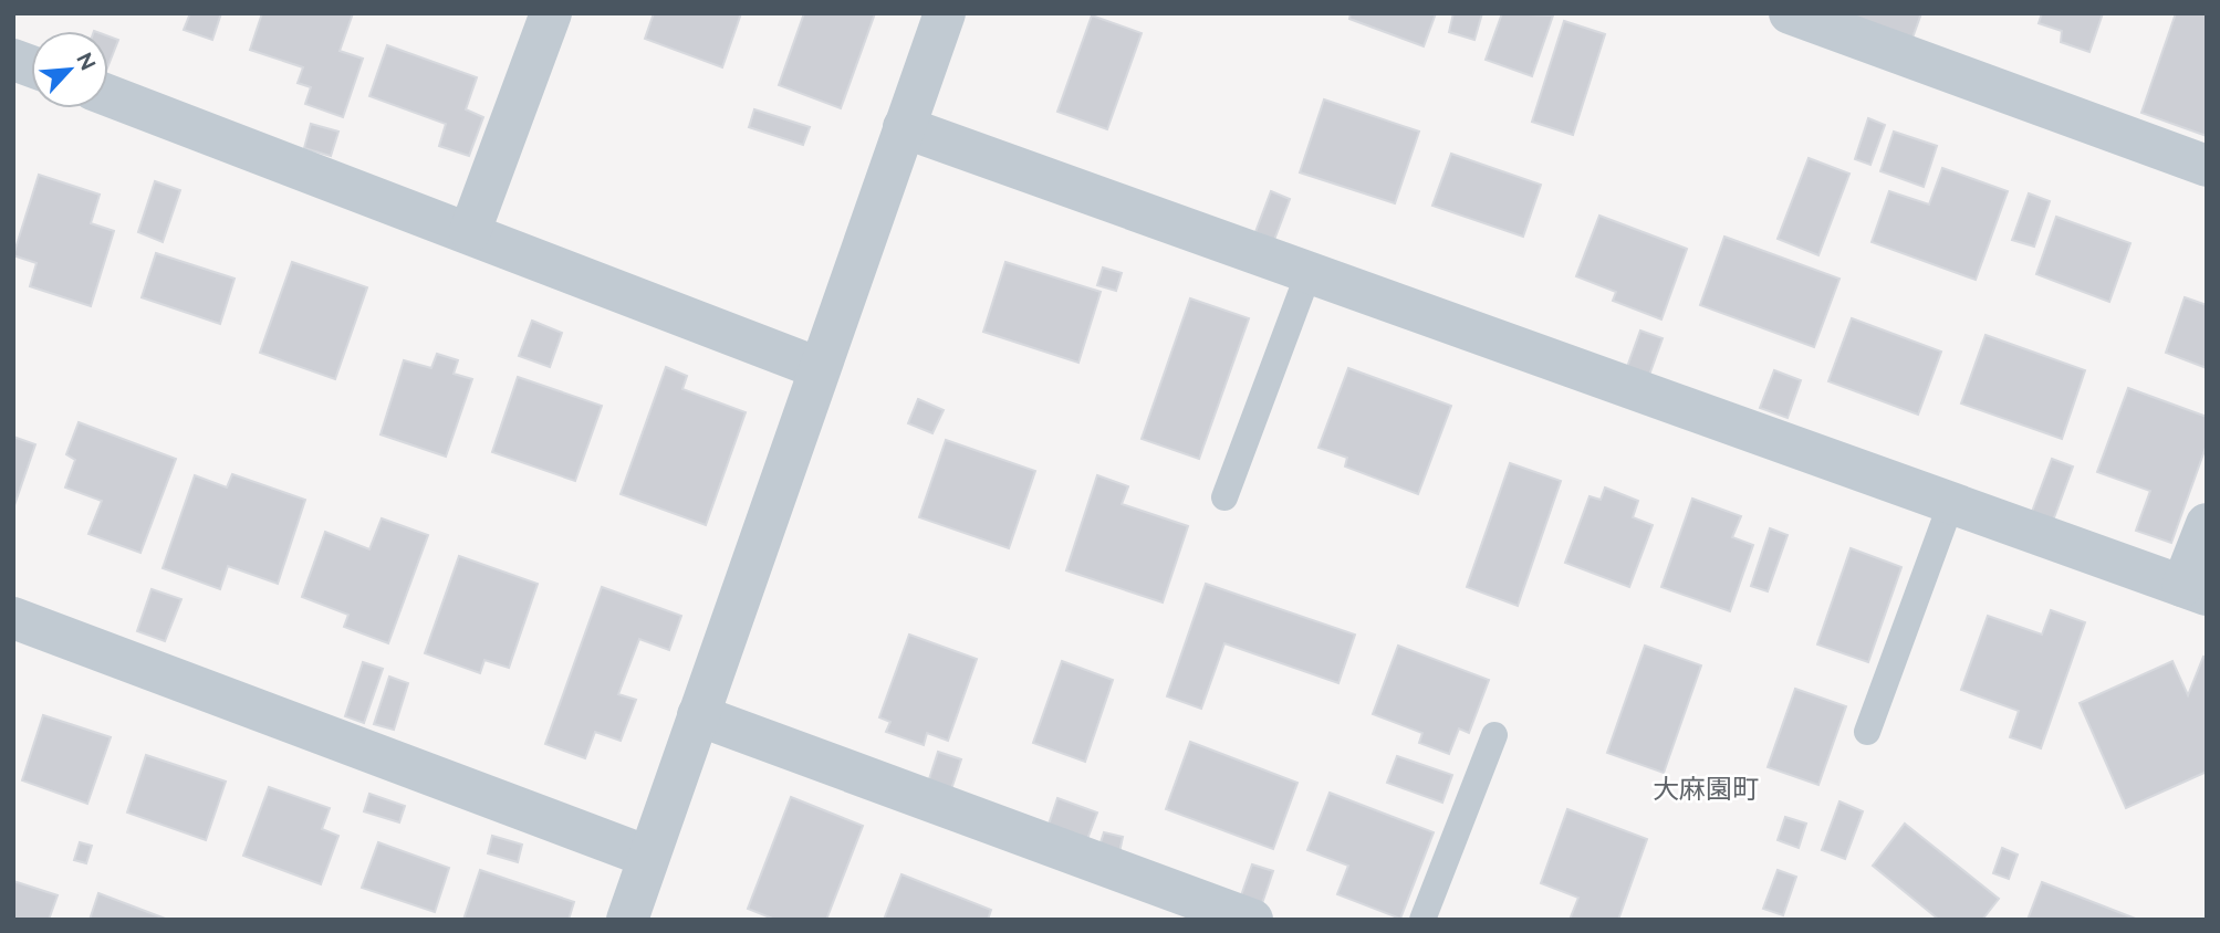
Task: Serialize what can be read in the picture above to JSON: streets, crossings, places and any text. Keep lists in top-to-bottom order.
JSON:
{
  "districts": ["大麻園町"],
  "north": "top right"
}
